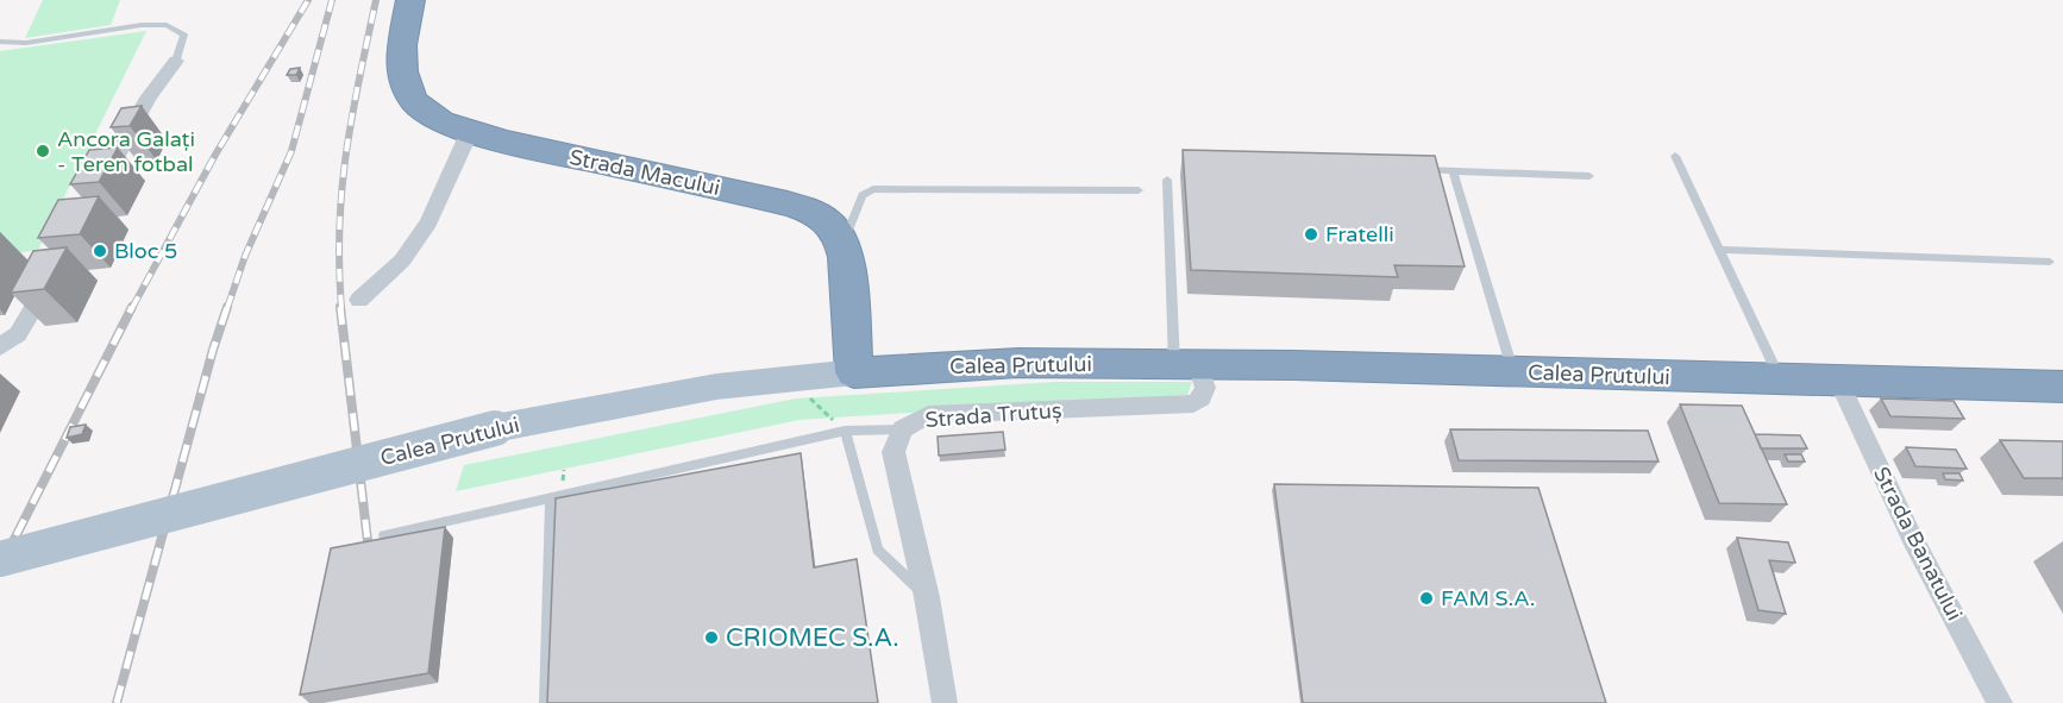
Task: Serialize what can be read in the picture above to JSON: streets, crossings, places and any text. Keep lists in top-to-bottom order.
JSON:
{
  "streets": {
    "highway": ["Strada Macului", "Calea Prutului"],
    "street": ["Strada Trutuș", "Strada Banatului"]
  },
  "crossings": [
    ["Calea Prutului", "Strada Trutuș"],
    ["Calea Prutului", "Strada Banatului"]
  ],
  "places": [
    "Ancora Galați - Teren fotbal",
    "Fratelli",
    "Bloc 5",
    "FAM S.A.",
    "CRIOMEC S.A."
  ]
}
